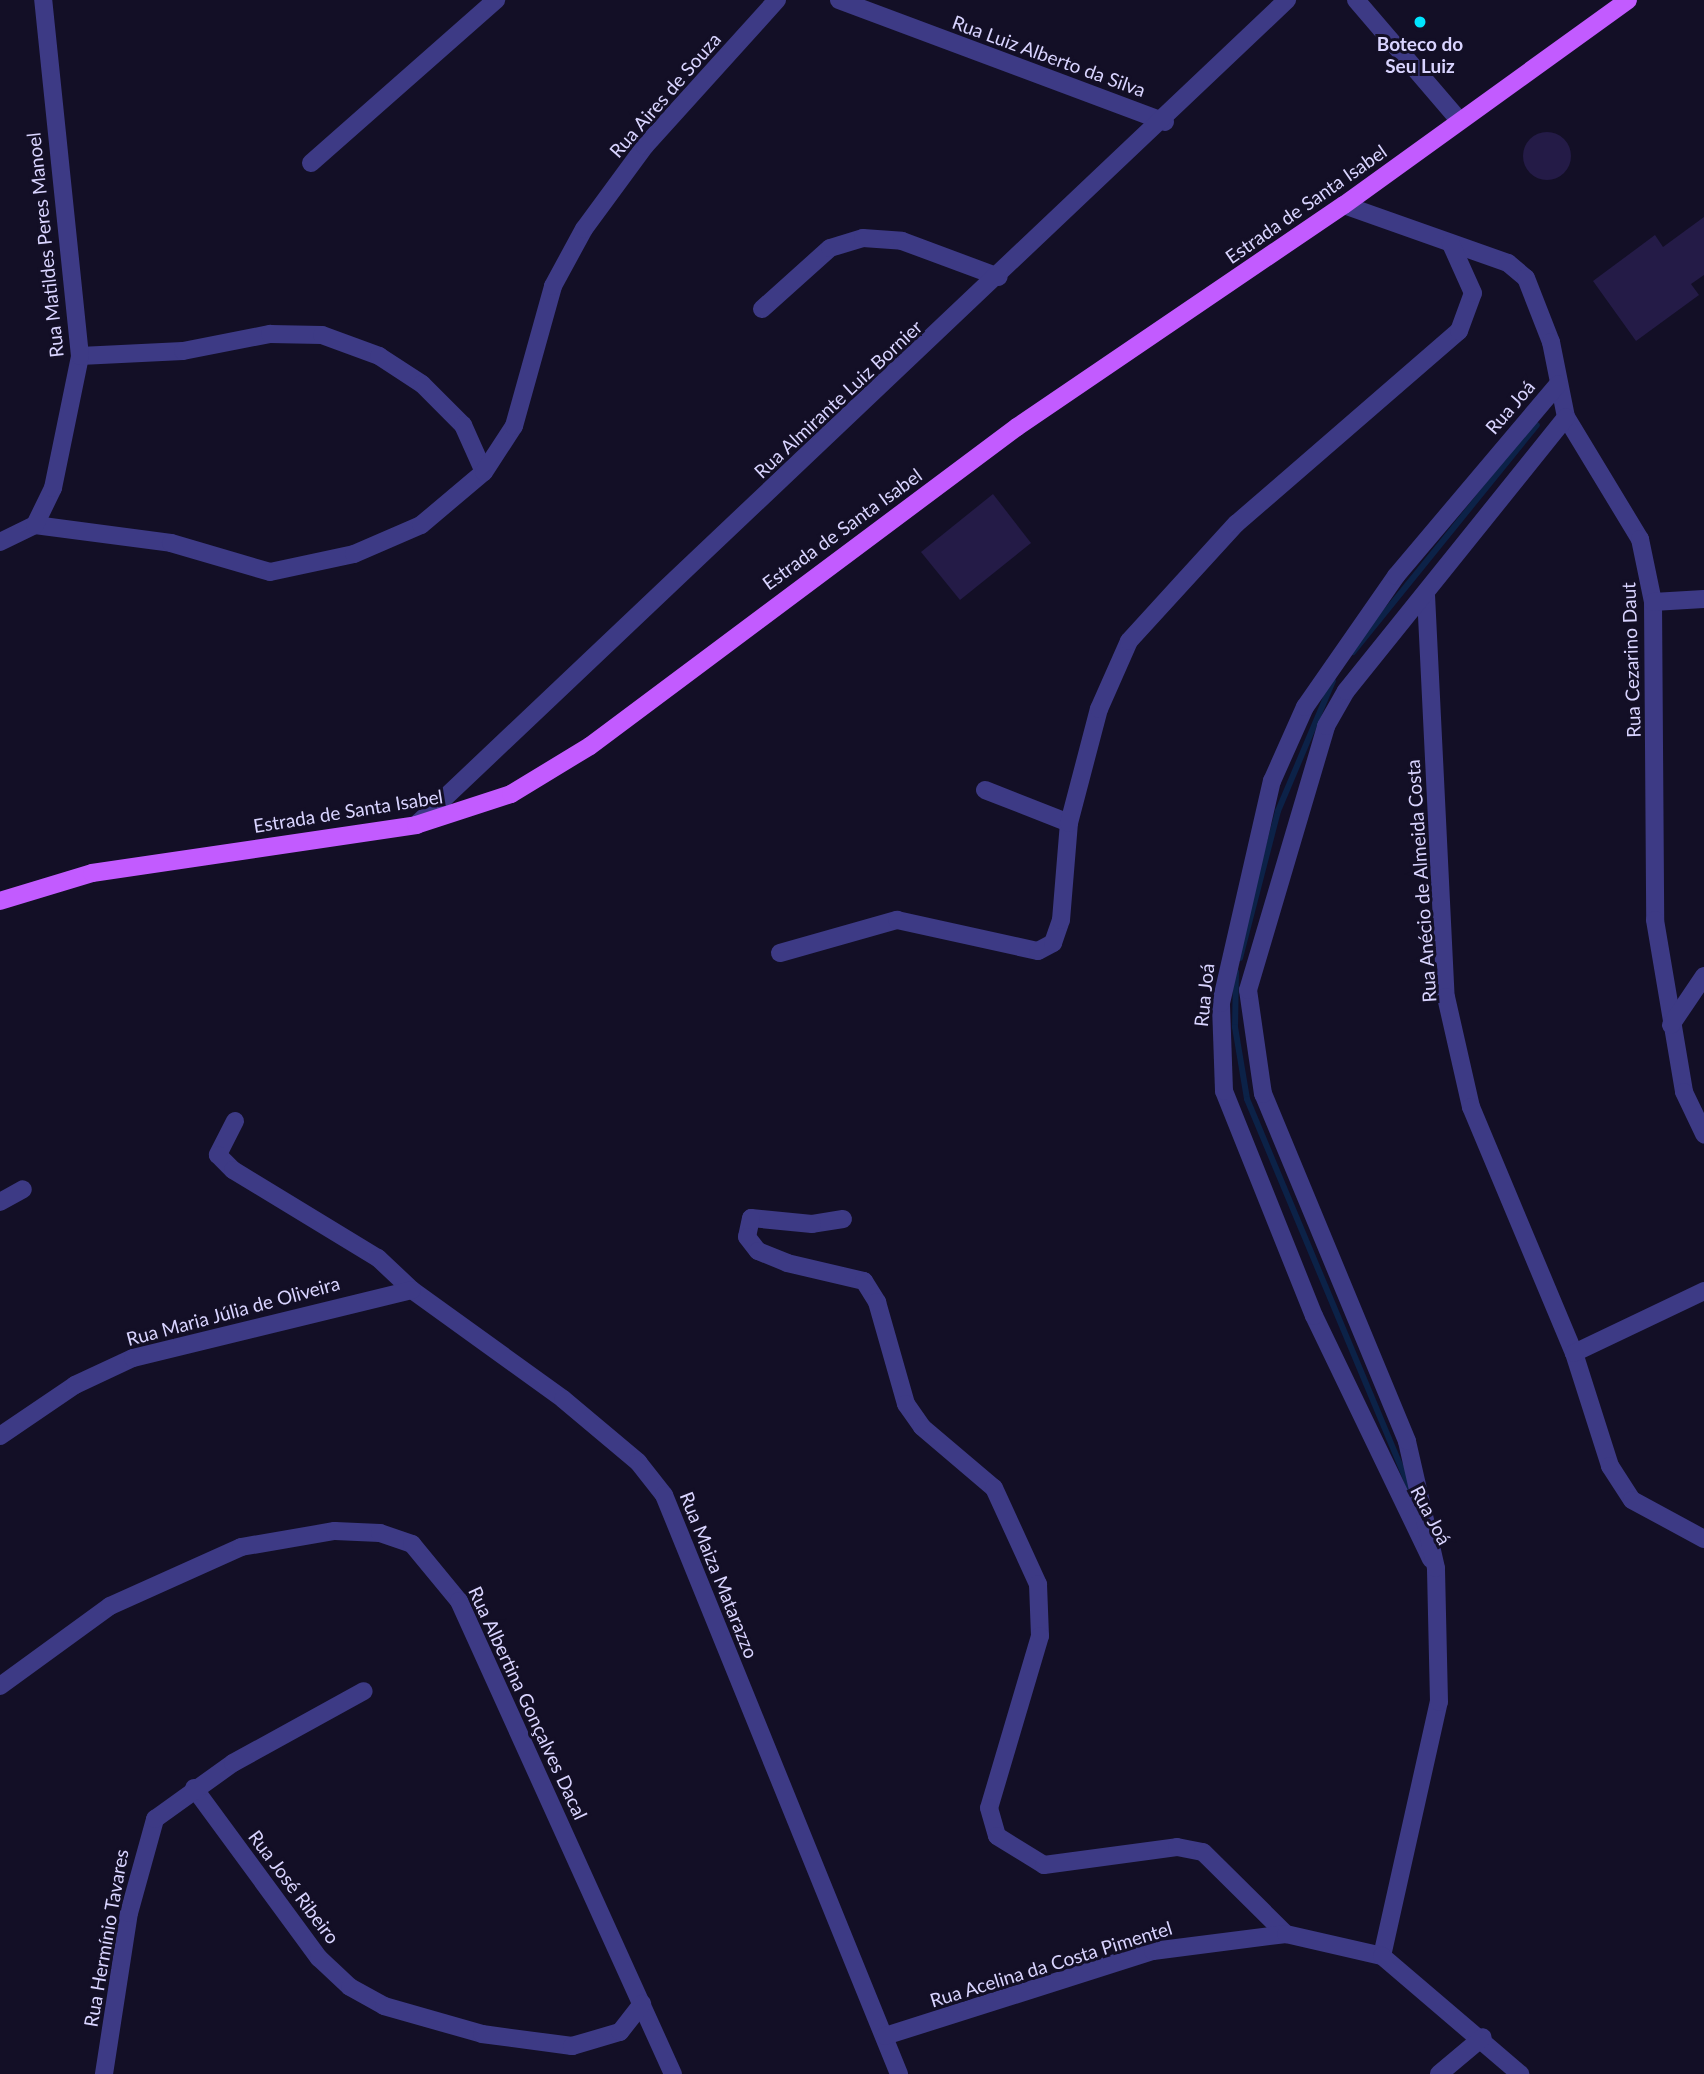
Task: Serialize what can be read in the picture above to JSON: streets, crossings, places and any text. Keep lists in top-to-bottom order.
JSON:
{
  "streets": {
    "main road": ["Estrada de Santa Isabel"],
    "street": [
      "Rua Luiz Alberto da Silva",
      "Rua Aires de Souza",
      "Rua Matildes Peres Manoel",
      "Rua Almirante Luiz Bornier",
      "Rua Joá",
      "Rua Cezarino Daut",
      "Rua Anécio de Almeida Costa",
      "Rua Maria Júlia de Oliveira",
      "Rua Maiza Matarazzo",
      "Rua Albertina Gonçalves Dacal",
      "Rua José Ribeiro",
      "Rua Hermínio Tavares",
      "Rua Acelina da Costa Pimentel"
    ]
  },
  "crossings": [
    ["Rua Luiz Alberto da Silva", "Rua Almirante Luiz Bornier"],
    ["Rua Aires de Souza", "Rua Matildes Peres Manoel"],
    ["Estrada de Santa Isabel", "Rua Almirante Luiz Bornier"],
    ["Estrada de Santa Isabel", "Rua Cezarino Daut"],
    ["Rua Joá", "Rua Cezarino Daut"],
    ["Rua Joá", "Rua Anécio de Almeida Costa"],
    ["Rua Joá", "Rua Acelina da Costa Pimentel"],
    ["Rua Maria Júlia de Oliveira", "Rua Maiza Matarazzo"],
    ["Rua Maiza Matarazzo", "Rua Acelina da Costa Pimentel"],
    ["Rua Albertina Gonçalves Dacal", "Rua José Ribeiro"],
    ["Rua José Ribeiro", "Rua Hermínio Tavares"]
  ],
  "places": ["Boteco do Seu Luiz"]
}
